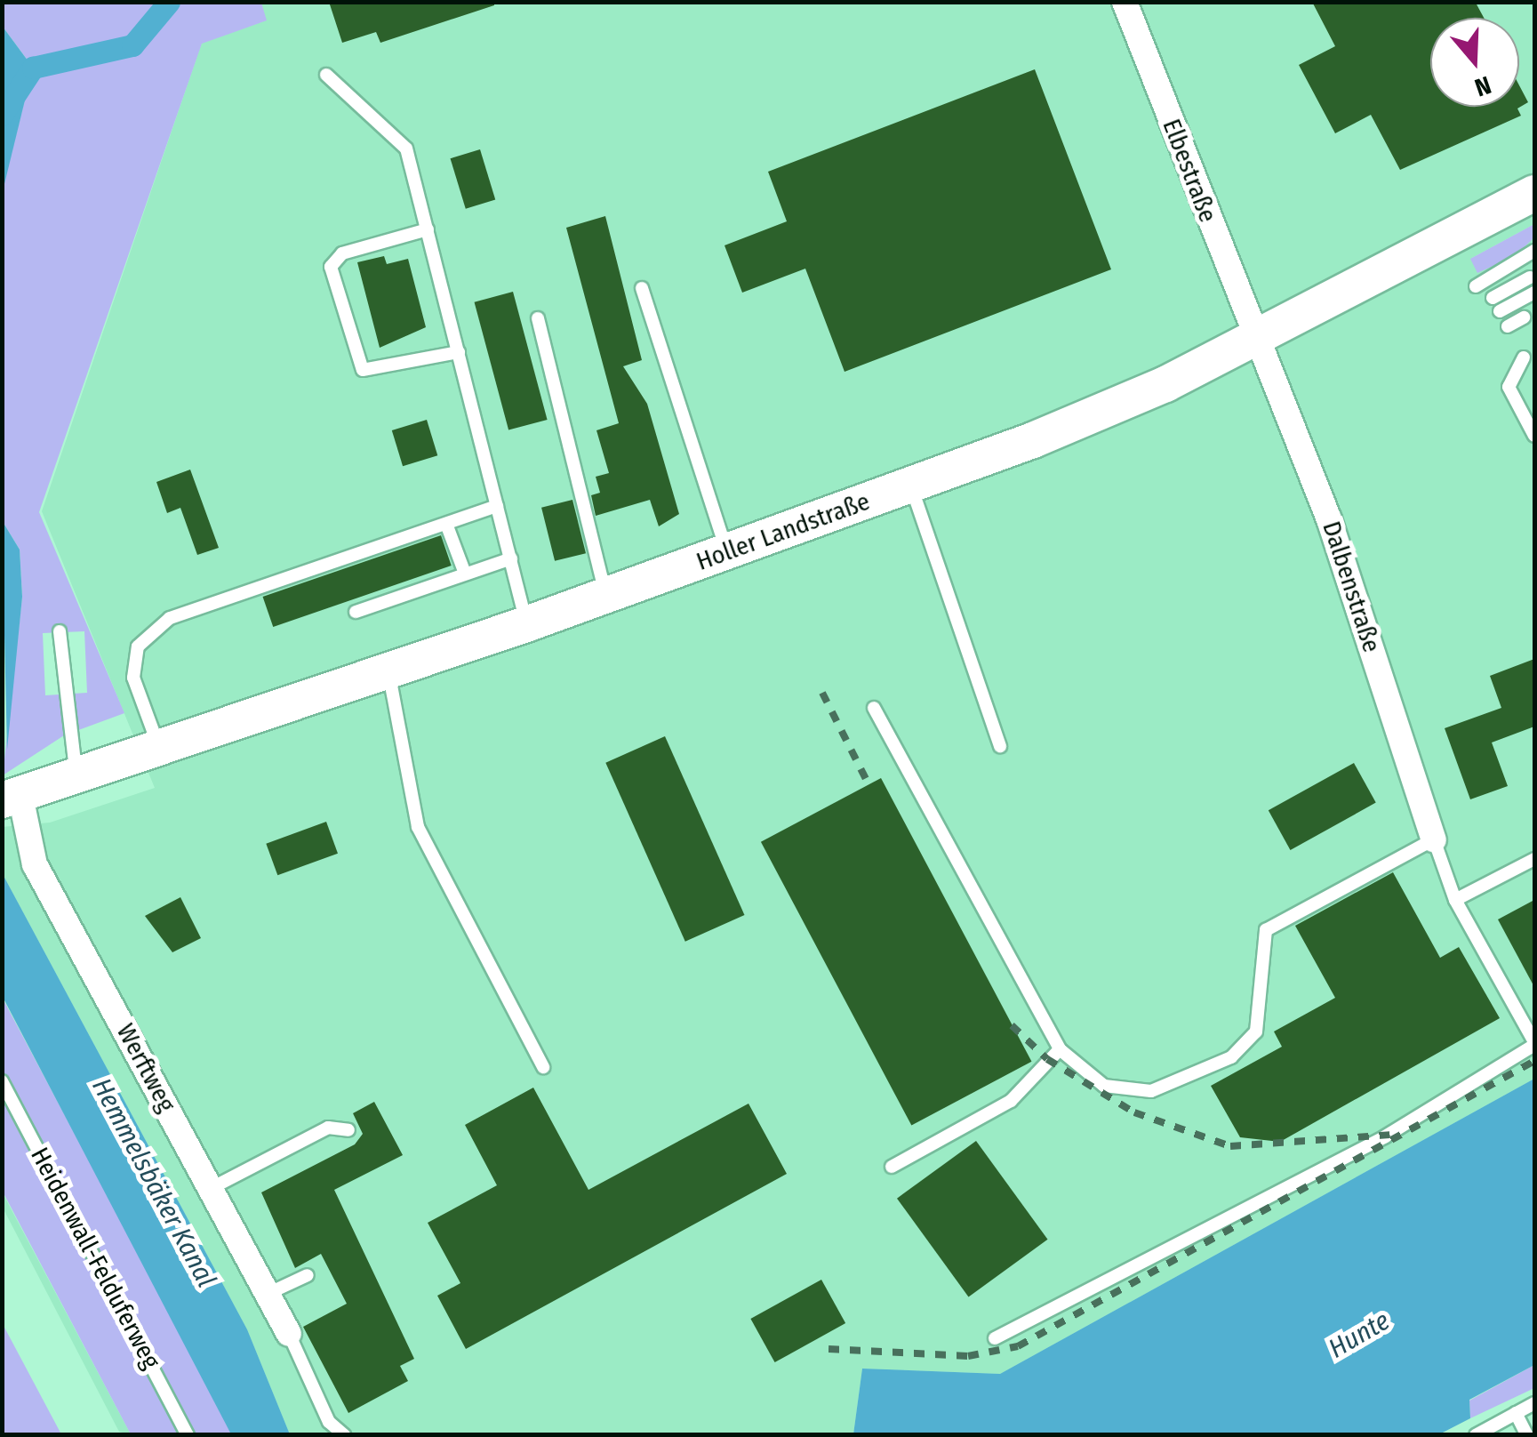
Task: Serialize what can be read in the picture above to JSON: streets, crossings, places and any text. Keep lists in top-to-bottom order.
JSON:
{
  "streets": {
    "main road": ["Holler Landstraße"],
    "street": ["Elbestraße", "Dalbenstraße", "Werftweg"],
    "lane": ["Heidenwall-Felduferweg"]
  },
  "crossings": [
    ["Elbestraße", "Holler Landstraße"],
    ["Elbestraße", "Dalbenstraße"],
    ["Holler Landstraße", "Dalbenstraße"],
    ["Holler Landstraße", "Werftweg"]
  ],
  "water": ["Hemmelsbäker Kanal", "Hunte"],
  "north": "bottom"
}
